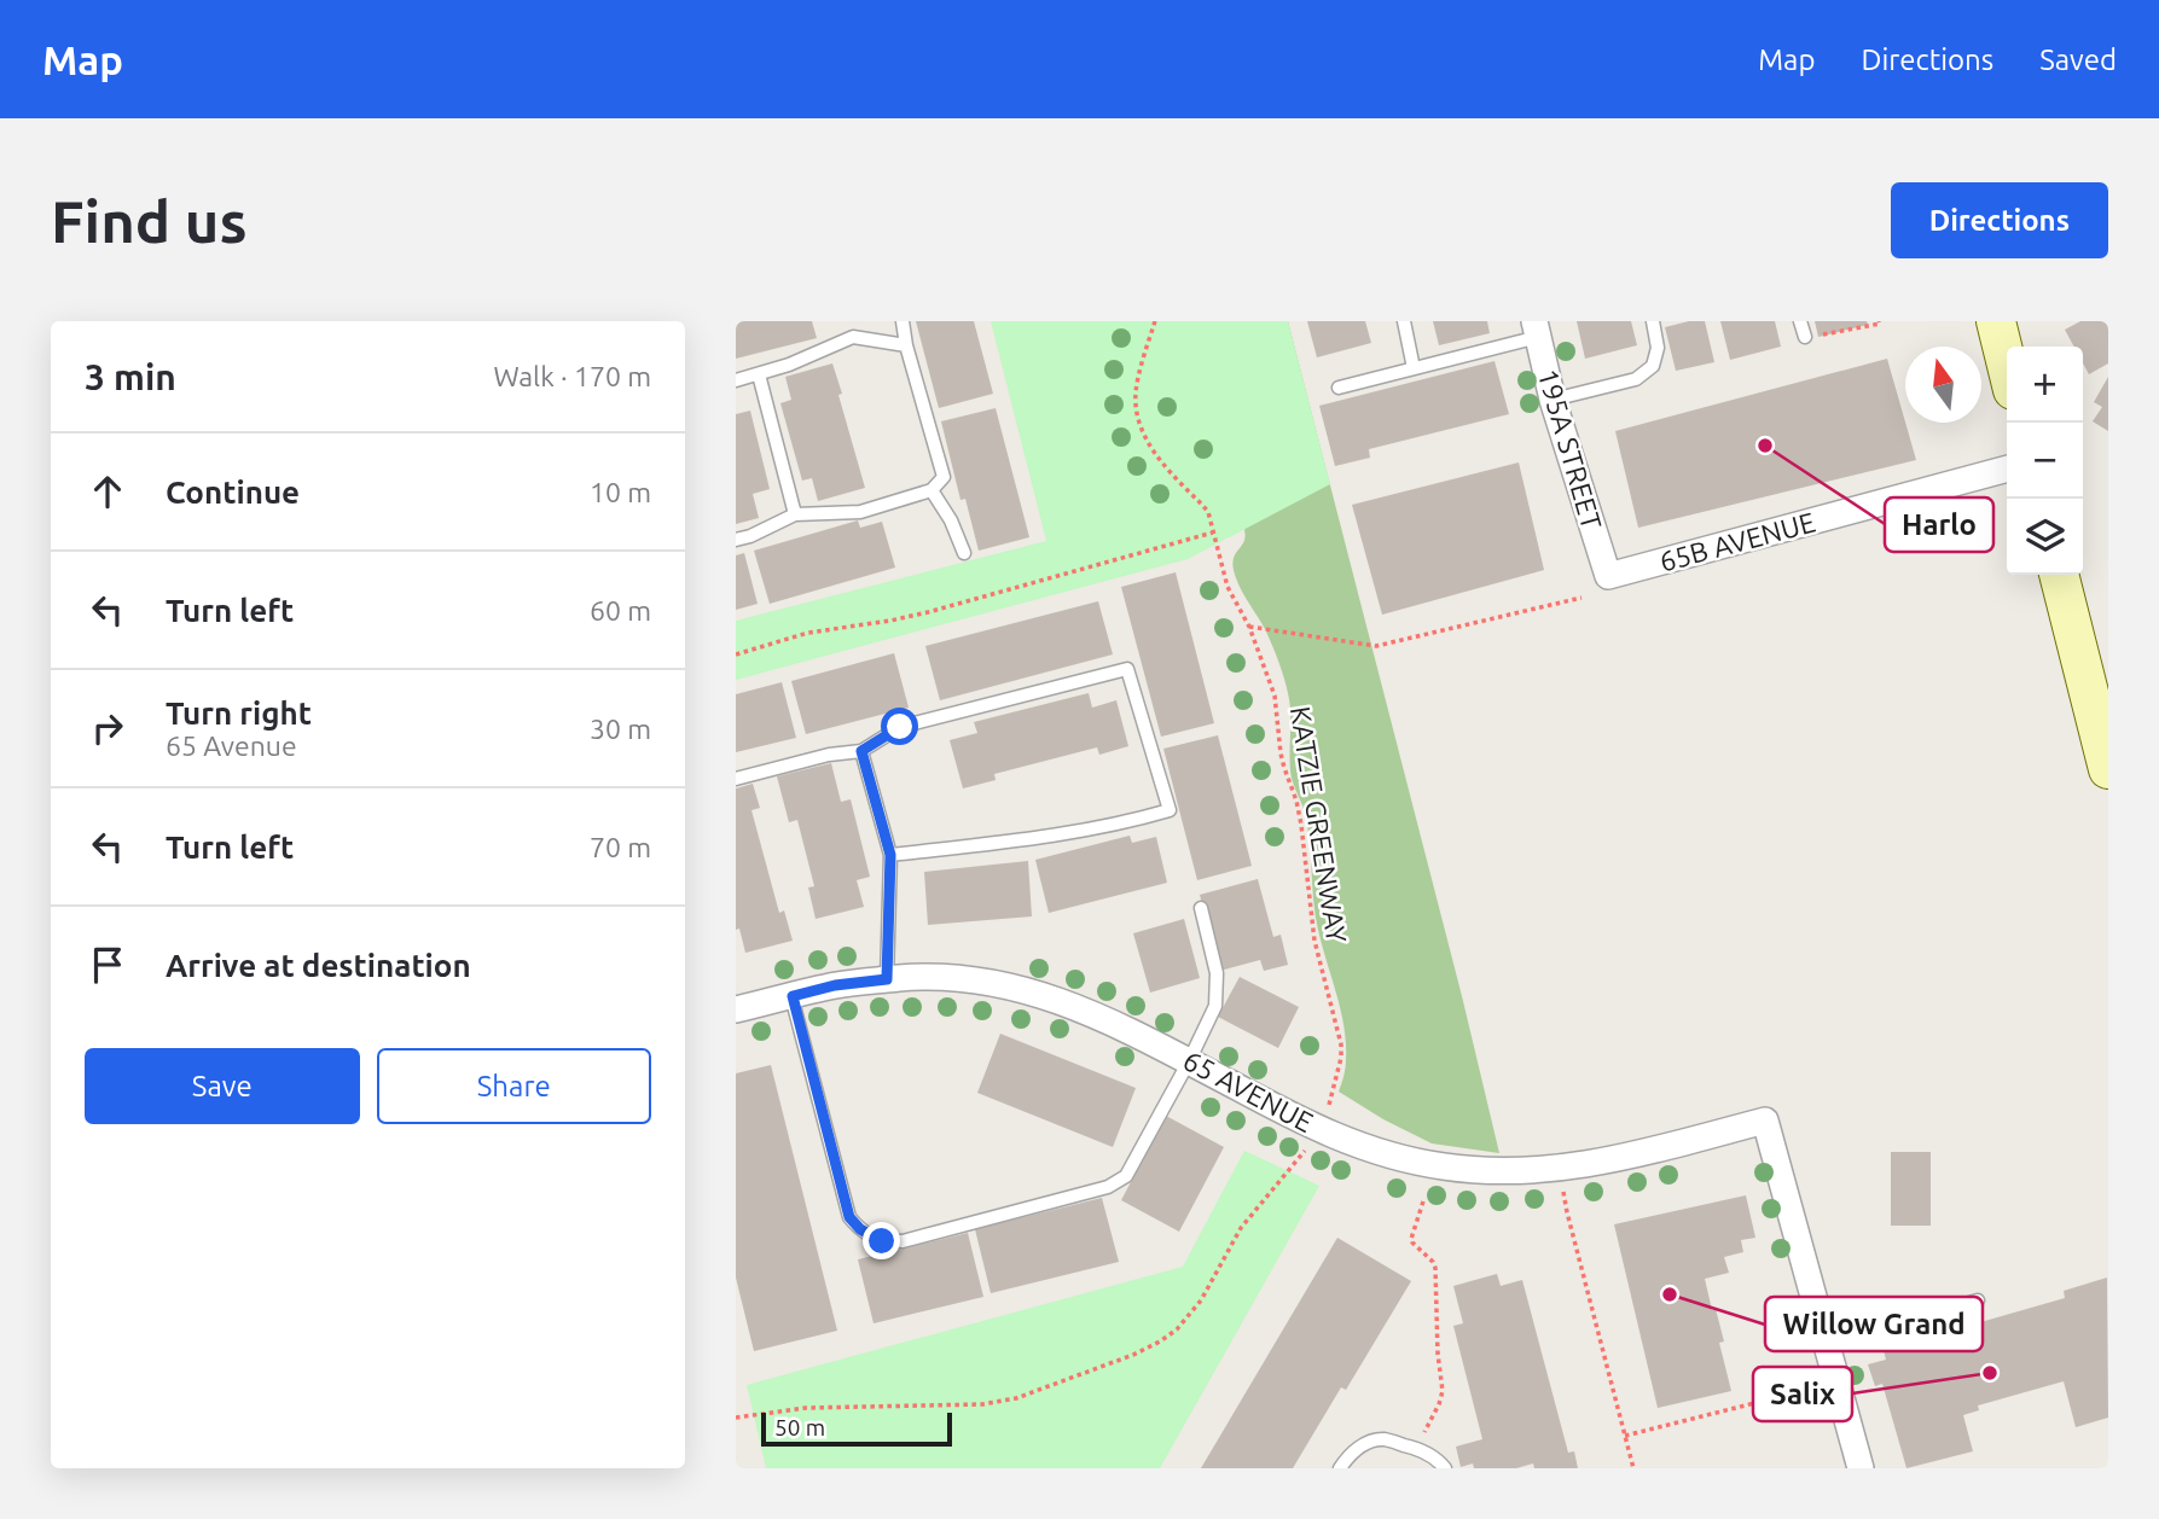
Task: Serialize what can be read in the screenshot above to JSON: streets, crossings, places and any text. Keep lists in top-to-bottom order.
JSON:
{
  "streets": {
    "street": ["195A STREET", "65B AVENUE", "65 AVENUE"],
    "path": ["KATZIE GREENWAY"]
  },
  "crossings": [
    ["195A STREET", "65B AVENUE"]
  ],
  "places": ["Harlo", "Willow Grand", "Salix"],
  "scale_bar": "50 m",
  "north": "top",
  "page": {
    "header": "Map",
    "nav": ["Map", "Directions", "Saved"],
    "buttons": [
      "Directions",
      ["Save", "Share"]
    ],
    "title": "Find us",
    "heading": ["3 min", "Walk · 170 m"],
    "map_buttons": ["+", "−"],
    "list": [
      ["Continue", "10 m"],
      ["Turn left", "60 m"],
      ["Turn right", "65 Avenue", "30 m"],
      ["Turn left", "70 m"],
      "Arrive at destination"
    ],
    "scale": "50 m"
  }
}
